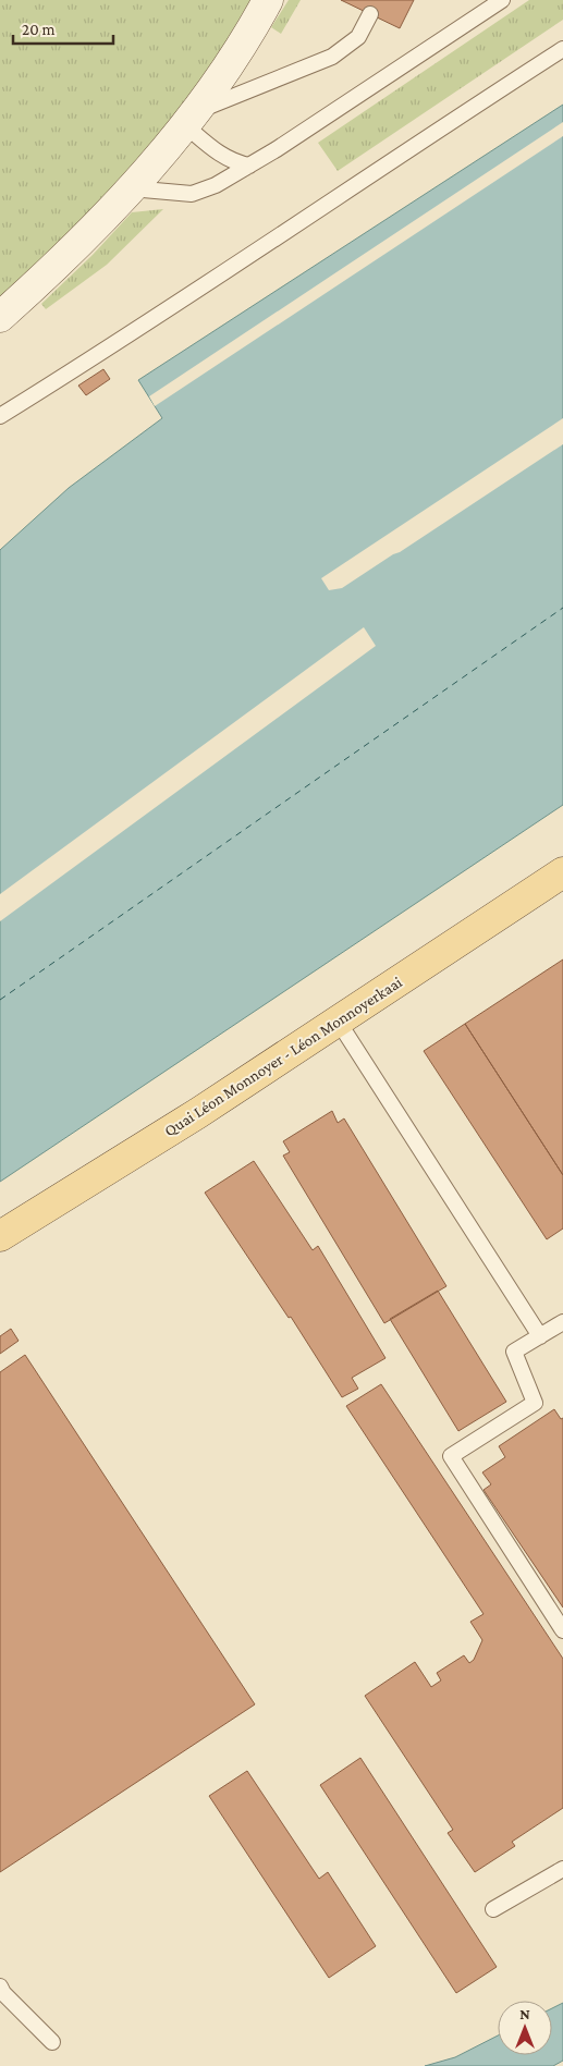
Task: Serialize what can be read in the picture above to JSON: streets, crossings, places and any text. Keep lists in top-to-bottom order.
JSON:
{
  "streets": {
    "main road": ["Quai Léon Monnoyer - Léon Monnoyerkaai"]
  },
  "scale_bar": "20 m",
  "north": "top"
}
